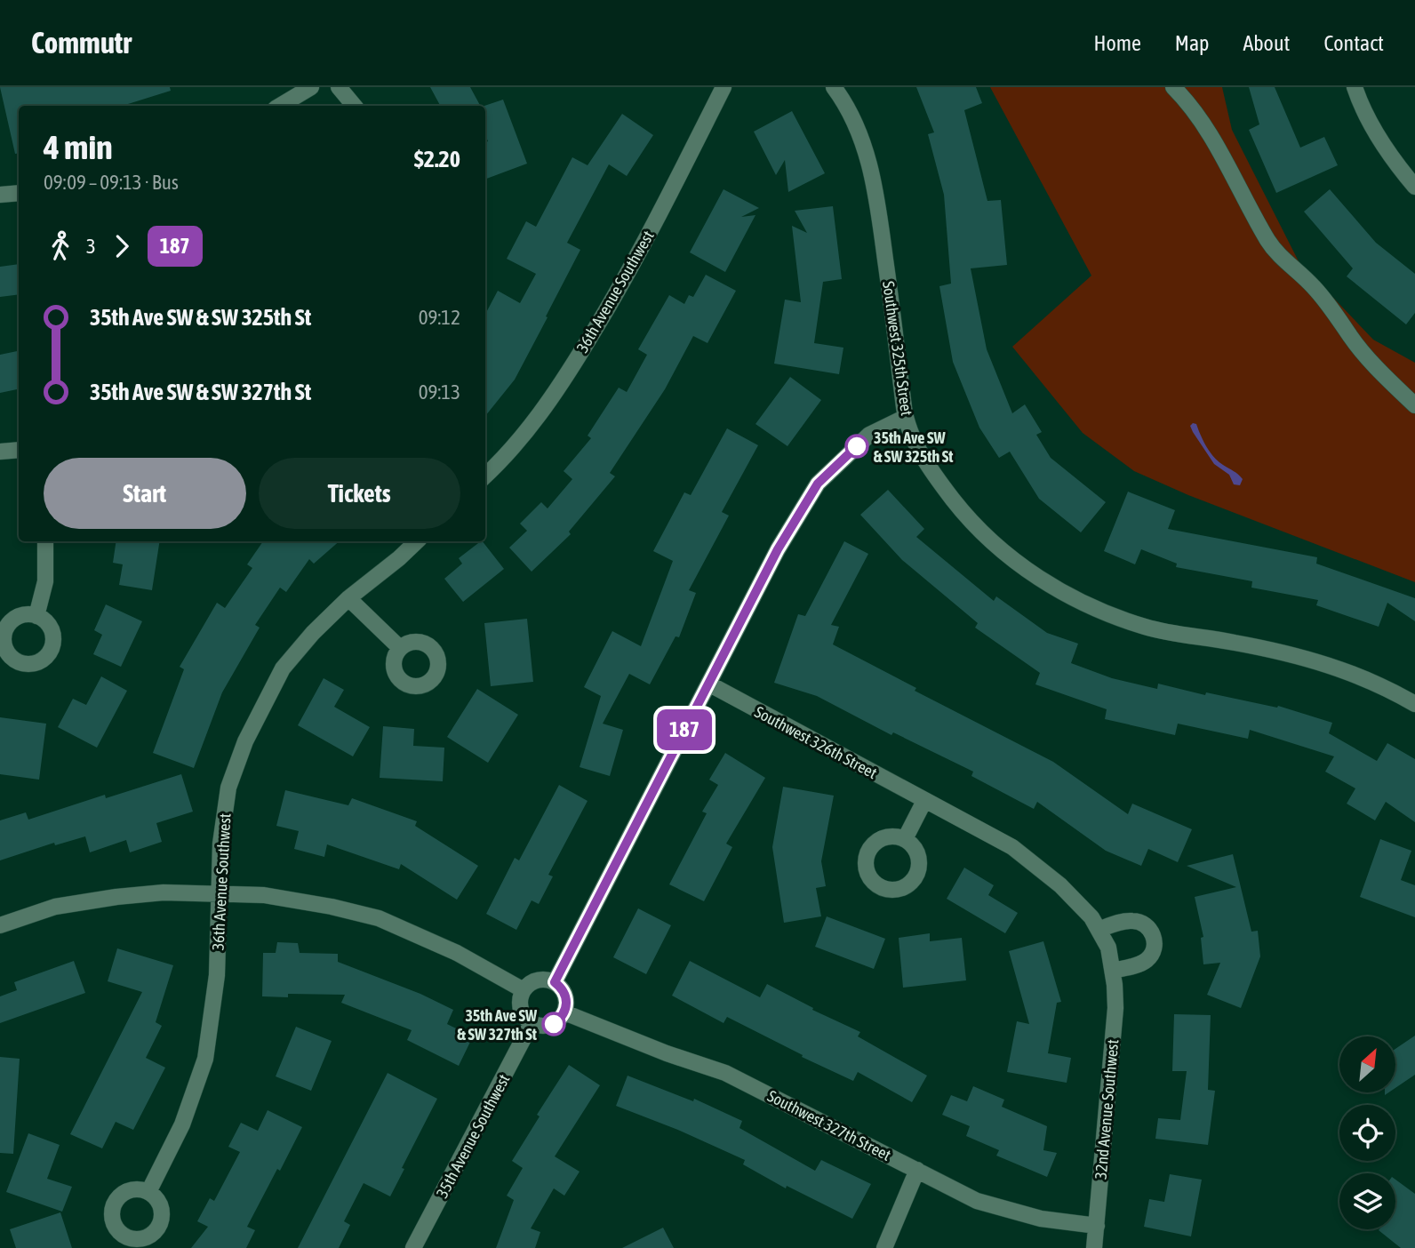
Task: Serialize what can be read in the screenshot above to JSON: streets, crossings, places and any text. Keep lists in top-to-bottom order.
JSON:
{
  "streets": {
    "street": [
      "36th Avenue Southwest",
      "Southwest 325th Street",
      "Southwest 326th Street",
      "32nd Avenue Southwest",
      "Southwest 327th Street",
      "35th Avenue Southwest"
    ]
  },
  "crossings": [
    ["Southwest 326th Street", "32nd Avenue Southwest"],
    ["32nd Avenue Southwest", "Southwest 327th Street"],
    ["Southwest 327th Street", "35th Avenue Southwest"]
  ],
  "places": ["35th Ave SW & SW 325th St", "35th Ave SW & SW 327th St"],
  "lines": ["bus line 187"],
  "north": "top right",
  "page": {
    "header": "Commutr",
    "nav": [
      "Home",
      "Map",
      "About",
      "Contact"
    ],
    "on_map": "187",
    "heading": ["4 min", "09:09 – 09:13 · Bus", "$2.20"],
    "legs": ["3", "187"],
    "list": [
      {
        "name": "35th Ave SW & SW 325th St",
        "value": "09:12"
      },
      {
        "name": "35th Ave SW & SW 327th St",
        "value": "09:13"
      }
    ],
    "buttons": ["Start", "Tickets"]
  }
}
